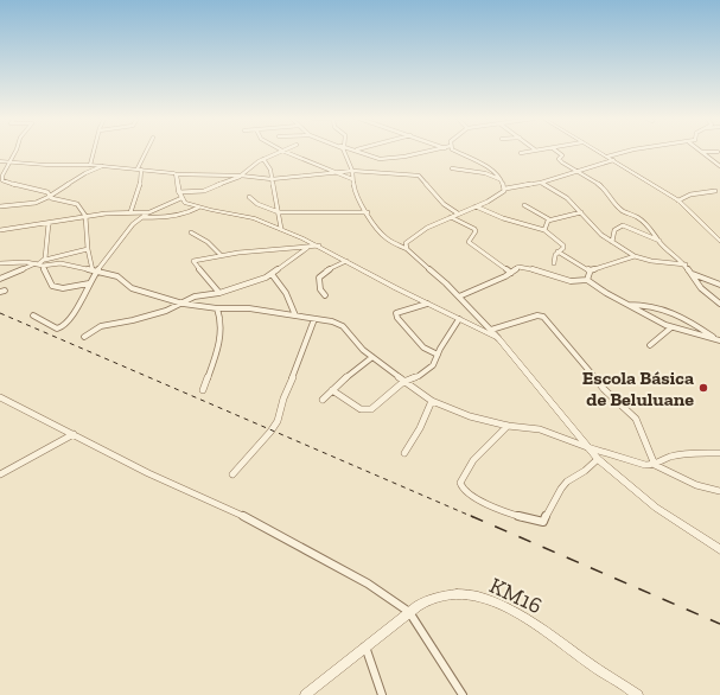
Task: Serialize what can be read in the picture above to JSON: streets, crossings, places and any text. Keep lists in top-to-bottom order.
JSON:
{
  "streets": {
    "street": ["KM16"]
  },
  "places": ["Escola Básica de Beluluane"]
}
